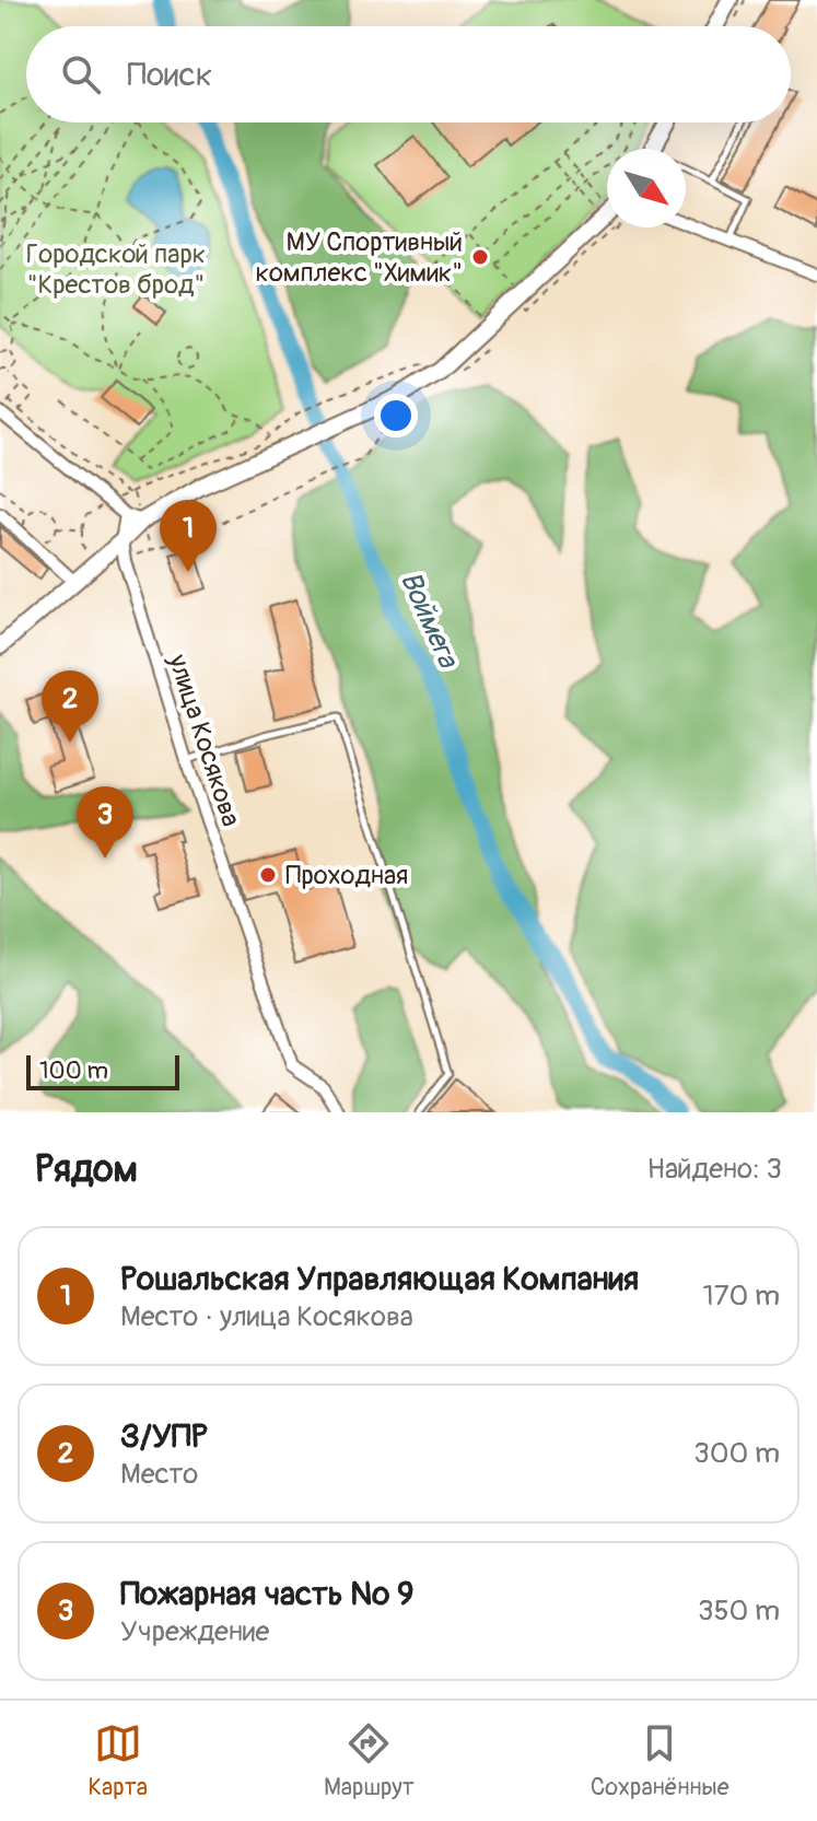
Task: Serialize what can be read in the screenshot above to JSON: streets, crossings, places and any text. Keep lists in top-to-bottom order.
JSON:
{
  "streets": {
    "street": ["улица Косякова"]
  },
  "water": ["Воймега"],
  "parks": ["Городской парк \"Крестов брод\""],
  "places": ["МУ Спортивный комплекс \"Химик\"", "Проходная"],
  "scale_bar": "100 m",
  "north": "bottom right",
  "page": {
    "search": "Поиск",
    "pins": ["1", "2", "3"],
    "scale": "100 m",
    "heading": ["Рядом", "Найдено: 3"],
    "list": [
      {
        "mark": "1",
        "name": "Рошальская Управляющая Компания",
        "note": "Место · улица Косякова",
        "value": "170 m"
      },
      {
        "mark": "2",
        "name": "З/УПР",
        "note": "Место",
        "value": "300 m"
      },
      {
        "mark": "3",
        "name": "Пожарная часть № 9",
        "note": "Учреждение",
        "value": "350 m"
      }
    ],
    "nav": ["Карта", "Маршрут", "Сохранённые"]
  }
}
